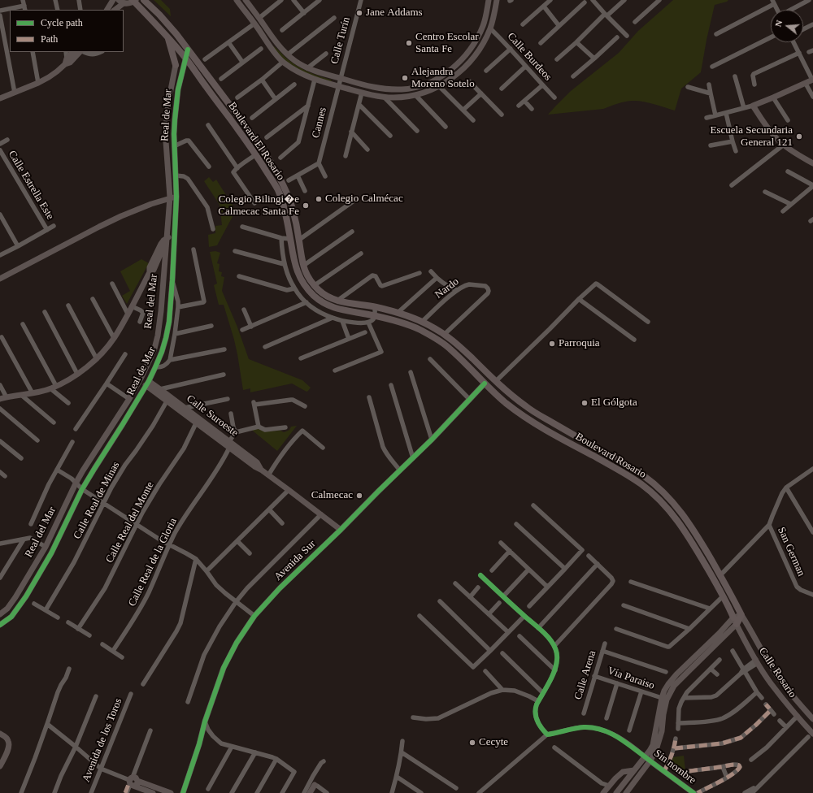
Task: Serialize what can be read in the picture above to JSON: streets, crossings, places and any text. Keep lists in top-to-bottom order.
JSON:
{
  "streets": {
    "main road": ["Boulevard El Rosario", "Boulevard Rosario"],
    "street": [
      "Calle Turín",
      "Calle Burdeos",
      "Real de Mar",
      "Cannes",
      "Calle Estrella Este",
      "Nardo",
      "Real del Mar",
      "Calle Suroeste",
      "Calle Real de Minas",
      "Calle Real del Monte",
      "San German",
      "Avenida Sur",
      "Calle Real de la Gloria",
      "Calle Rosario",
      "Calle Arena",
      "Vía Paraiso",
      "Avenida de los Toros",
      "Sin nombre"
    ]
  },
  "crossings": [
    ["Calle Turín", "Cannes"],
    ["Real de Mar", "Boulevard El Rosario"],
    ["Real de Mar", "Calle Suroeste"],
    ["Boulevard El Rosario", "Nardo"],
    ["Boulevard El Rosario", "Boulevard Rosario"],
    ["Boulevard El Rosario", "Avenida Sur"],
    ["Calle Suroeste", "Calle Real de Minas"],
    ["Calle Suroeste", "Calle Real del Monte"],
    ["Calle Suroeste", "Avenida Sur"],
    ["Calle Suroeste", "Calle Real de la Gloria"],
    ["Boulevard Rosario", "Avenida Sur"],
    ["Boulevard Rosario", "Calle Rosario"],
    ["Calle Arena", "Vía Paraiso"]
  ],
  "places": [
    "Jane Addams",
    "Centro Escolar Santa Fe",
    "Alejandra Moreno Sotelo",
    "Escuela Secundaria General 121",
    "Colegio Calmécac",
    "Colegio Bilingi�e Calmecac Santa Fe",
    "Parroquia",
    "El Gólgota",
    "Calmecac",
    "Cecyte"
  ],
  "legend": ["Cycle path", "Path"],
  "north": "left"
}
